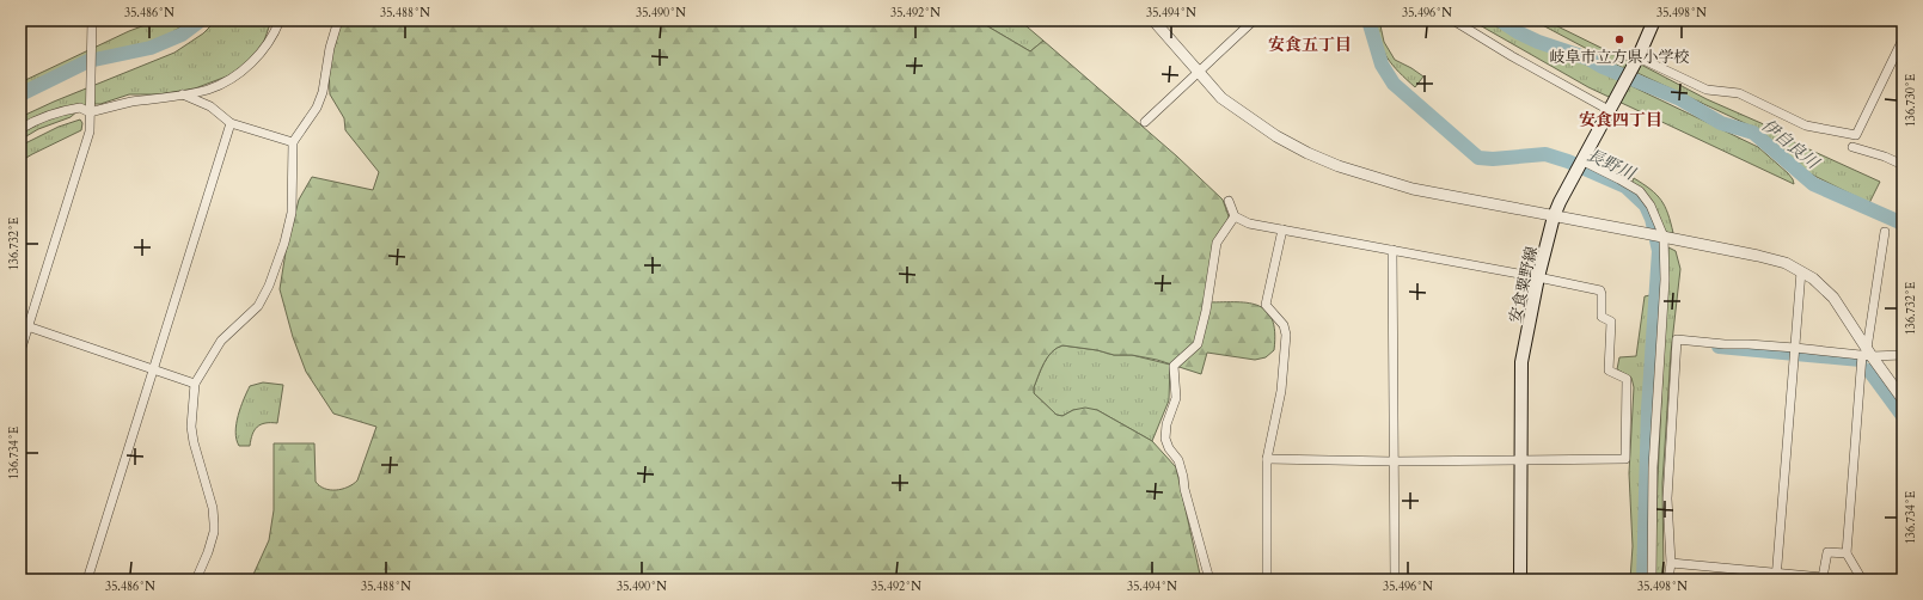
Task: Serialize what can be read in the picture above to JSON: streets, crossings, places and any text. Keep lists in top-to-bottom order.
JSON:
{
  "streets": {
    "main road": ["安食粟野線"]
  },
  "districts": ["安食五丁目", "安食四丁目"],
  "water": ["伊自良川", "長野川"],
  "places": ["岐阜市立方県小学校"],
  "coordinates": [
    "35.486°N",
    "35.488°N",
    "35.490°N",
    "35.492°N",
    "35.494°N",
    "35.496°N",
    "35.498°N",
    "136.730°E",
    "136.732°E",
    "136.734°E"
  ]
}
